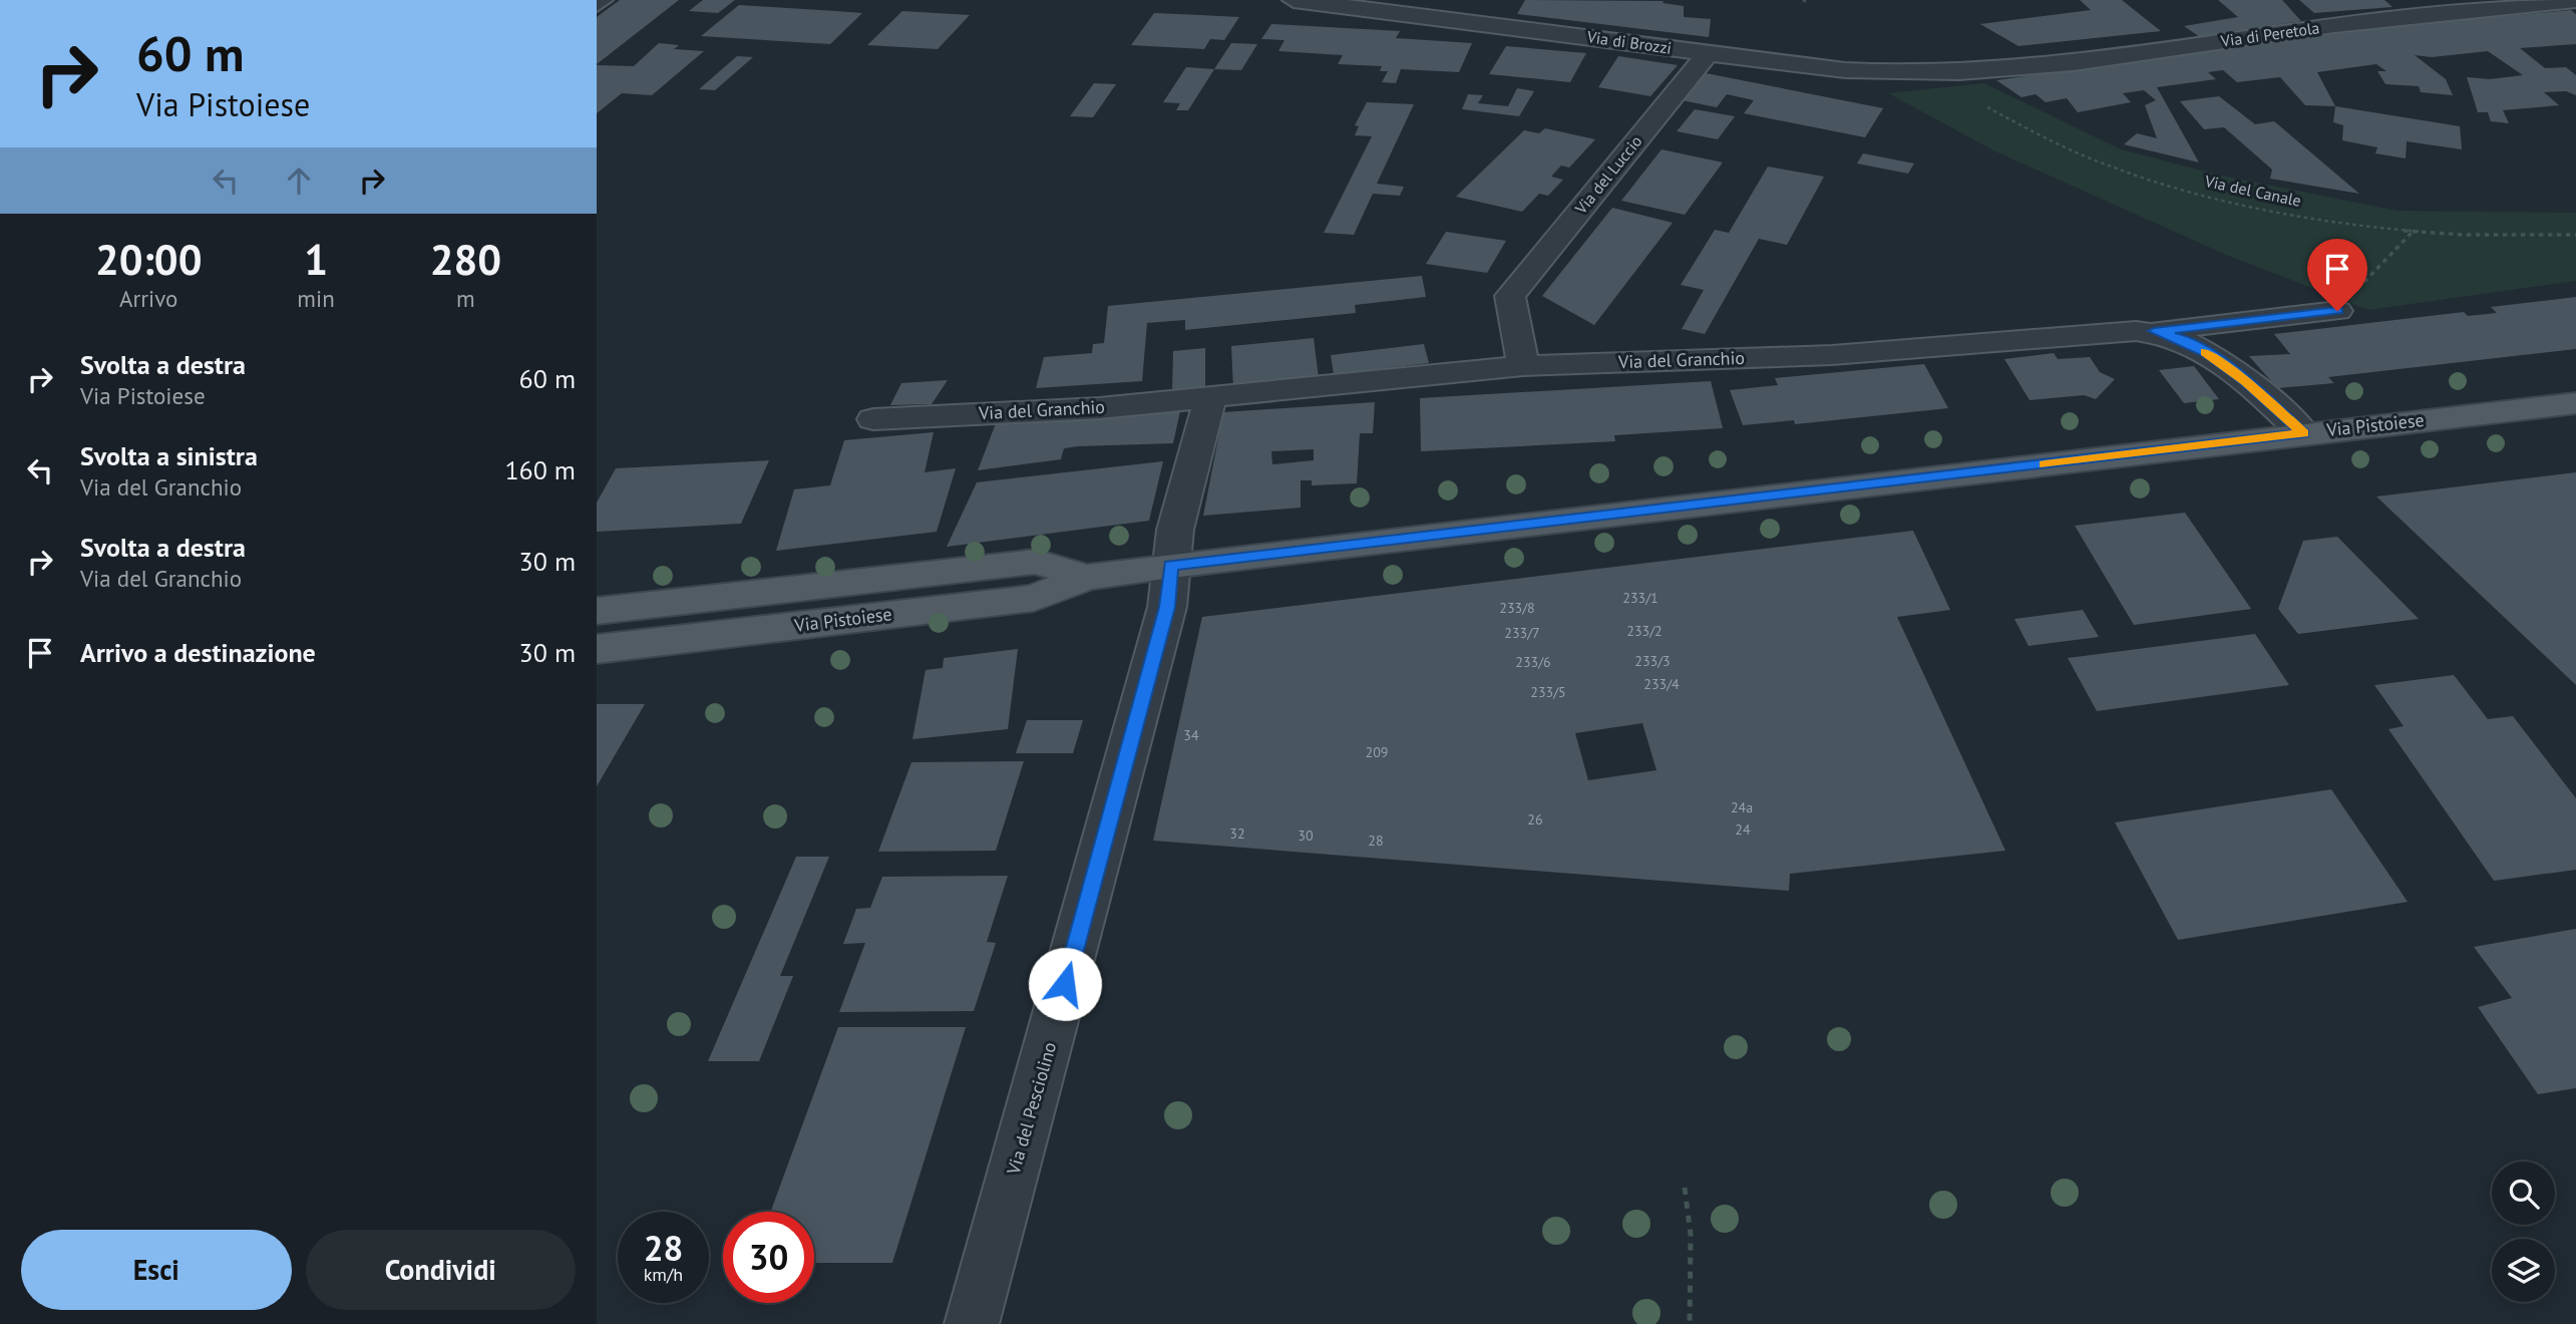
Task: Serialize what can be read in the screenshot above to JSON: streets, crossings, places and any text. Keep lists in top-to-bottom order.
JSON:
{
  "streets": {
    "main road": ["Via Pistoiese"],
    "street": [
      "Via di Peretola",
      "Via di Brozzi",
      "Via del Luccio",
      "Via del Granchio",
      "Via del Pesciolino"
    ],
    "path": ["Via del Canale"]
  },
  "crossings": [
    ["Via di Peretola", "Via di Brozzi"],
    ["Via di Brozzi", "Via del Luccio"],
    ["Via del Luccio", "Via del Granchio"],
    ["Via del Granchio", "Via Pistoiese"],
    ["Via Pistoiese", "Via del Pesciolino"]
  ],
  "house_numbers": [
    "233/1",
    "233/8",
    "233/2",
    "233/7",
    "233/3",
    "233/6",
    "233/4",
    "233/5",
    "34",
    "209",
    "24a",
    "26",
    "24",
    "32",
    "30",
    "28"
  ],
  "page": {
    "turn": ["60 m", "Via Pistoiese"],
    "eta": [
      "20:00",
      "Arrivo",
      "1",
      "min",
      "280",
      "m"
    ],
    "list": [
      {
        "name": "Svolta a destra",
        "note": "Via Pistoiese",
        "value": "60 m"
      },
      {
        "name": "Svolta a sinistra",
        "note": "Via del Granchio",
        "value": "160 m"
      },
      {
        "name": "Svolta a destra",
        "note": "Via del Granchio",
        "value": "30 m"
      },
      {
        "name": "Arrivo a destinazione",
        "value": "30 m"
      }
    ],
    "speed": "28 km/h",
    "limit": "30",
    "buttons": ["Esci", "Condividi"]
  }
}
